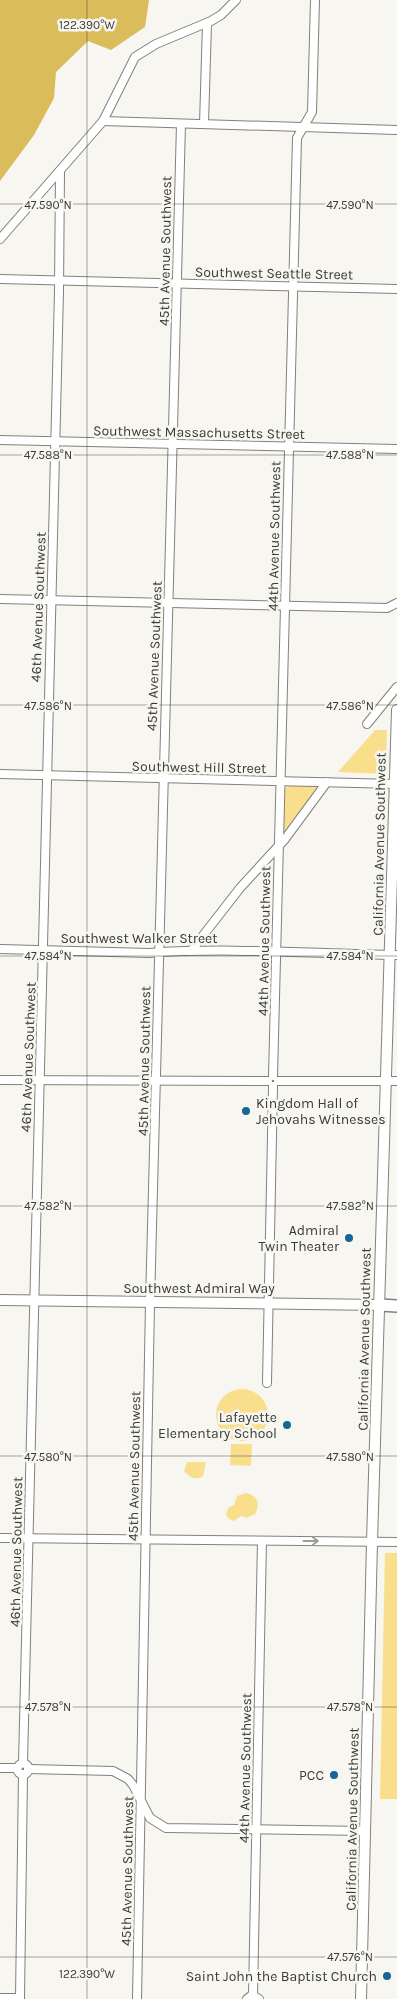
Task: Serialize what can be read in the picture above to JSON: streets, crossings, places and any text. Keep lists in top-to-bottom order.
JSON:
{
  "streets": {
    "main road": ["California Avenue Southwest", "Southwest Admiral Way"],
    "street": [
      "45th Avenue Southwest",
      "Southwest Seattle Street",
      "Southwest Massachusetts Street",
      "44th Avenue Southwest",
      "46th Avenue Southwest",
      "Southwest Hill Street",
      "Southwest Walker Street"
    ]
  },
  "crossings": [
    ["45th Avenue Southwest", "Southwest Seattle Street"],
    ["45th Avenue Southwest", "Southwest Massachusetts Street"],
    ["45th Avenue Southwest", "Southwest Hill Street"],
    ["45th Avenue Southwest", "Southwest Walker Street"],
    ["45th Avenue Southwest", "Southwest Admiral Way"],
    ["Southwest Seattle Street", "44th Avenue Southwest"],
    ["Southwest Seattle Street", "46th Avenue Southwest"],
    ["Southwest Massachusetts Street", "44th Avenue Southwest"],
    ["Southwest Massachusetts Street", "46th Avenue Southwest"],
    ["44th Avenue Southwest", "Southwest Hill Street"],
    ["44th Avenue Southwest", "Southwest Walker Street"],
    ["44th Avenue Southwest", "Southwest Admiral Way"],
    ["46th Avenue Southwest", "Southwest Hill Street"],
    ["46th Avenue Southwest", "Southwest Walker Street"],
    ["46th Avenue Southwest", "Southwest Admiral Way"],
    ["Southwest Hill Street", "California Avenue Southwest"],
    ["California Avenue Southwest", "Southwest Walker Street"],
    ["California Avenue Southwest", "Southwest Admiral Way"]
  ],
  "places": [
    "Kingdom Hall of Jehovahs Witnesses",
    "Admiral Twin Theater",
    "Lafayette Elementary School",
    "PCC",
    "Saint John the Baptist Church"
  ],
  "coordinates": [
    "122.390°W",
    "47.590°N",
    "47.588°N",
    "47.586°N",
    "47.584°N",
    "47.582°N",
    "47.580°N",
    "47.578°N",
    "47.576°N"
  ]
}
